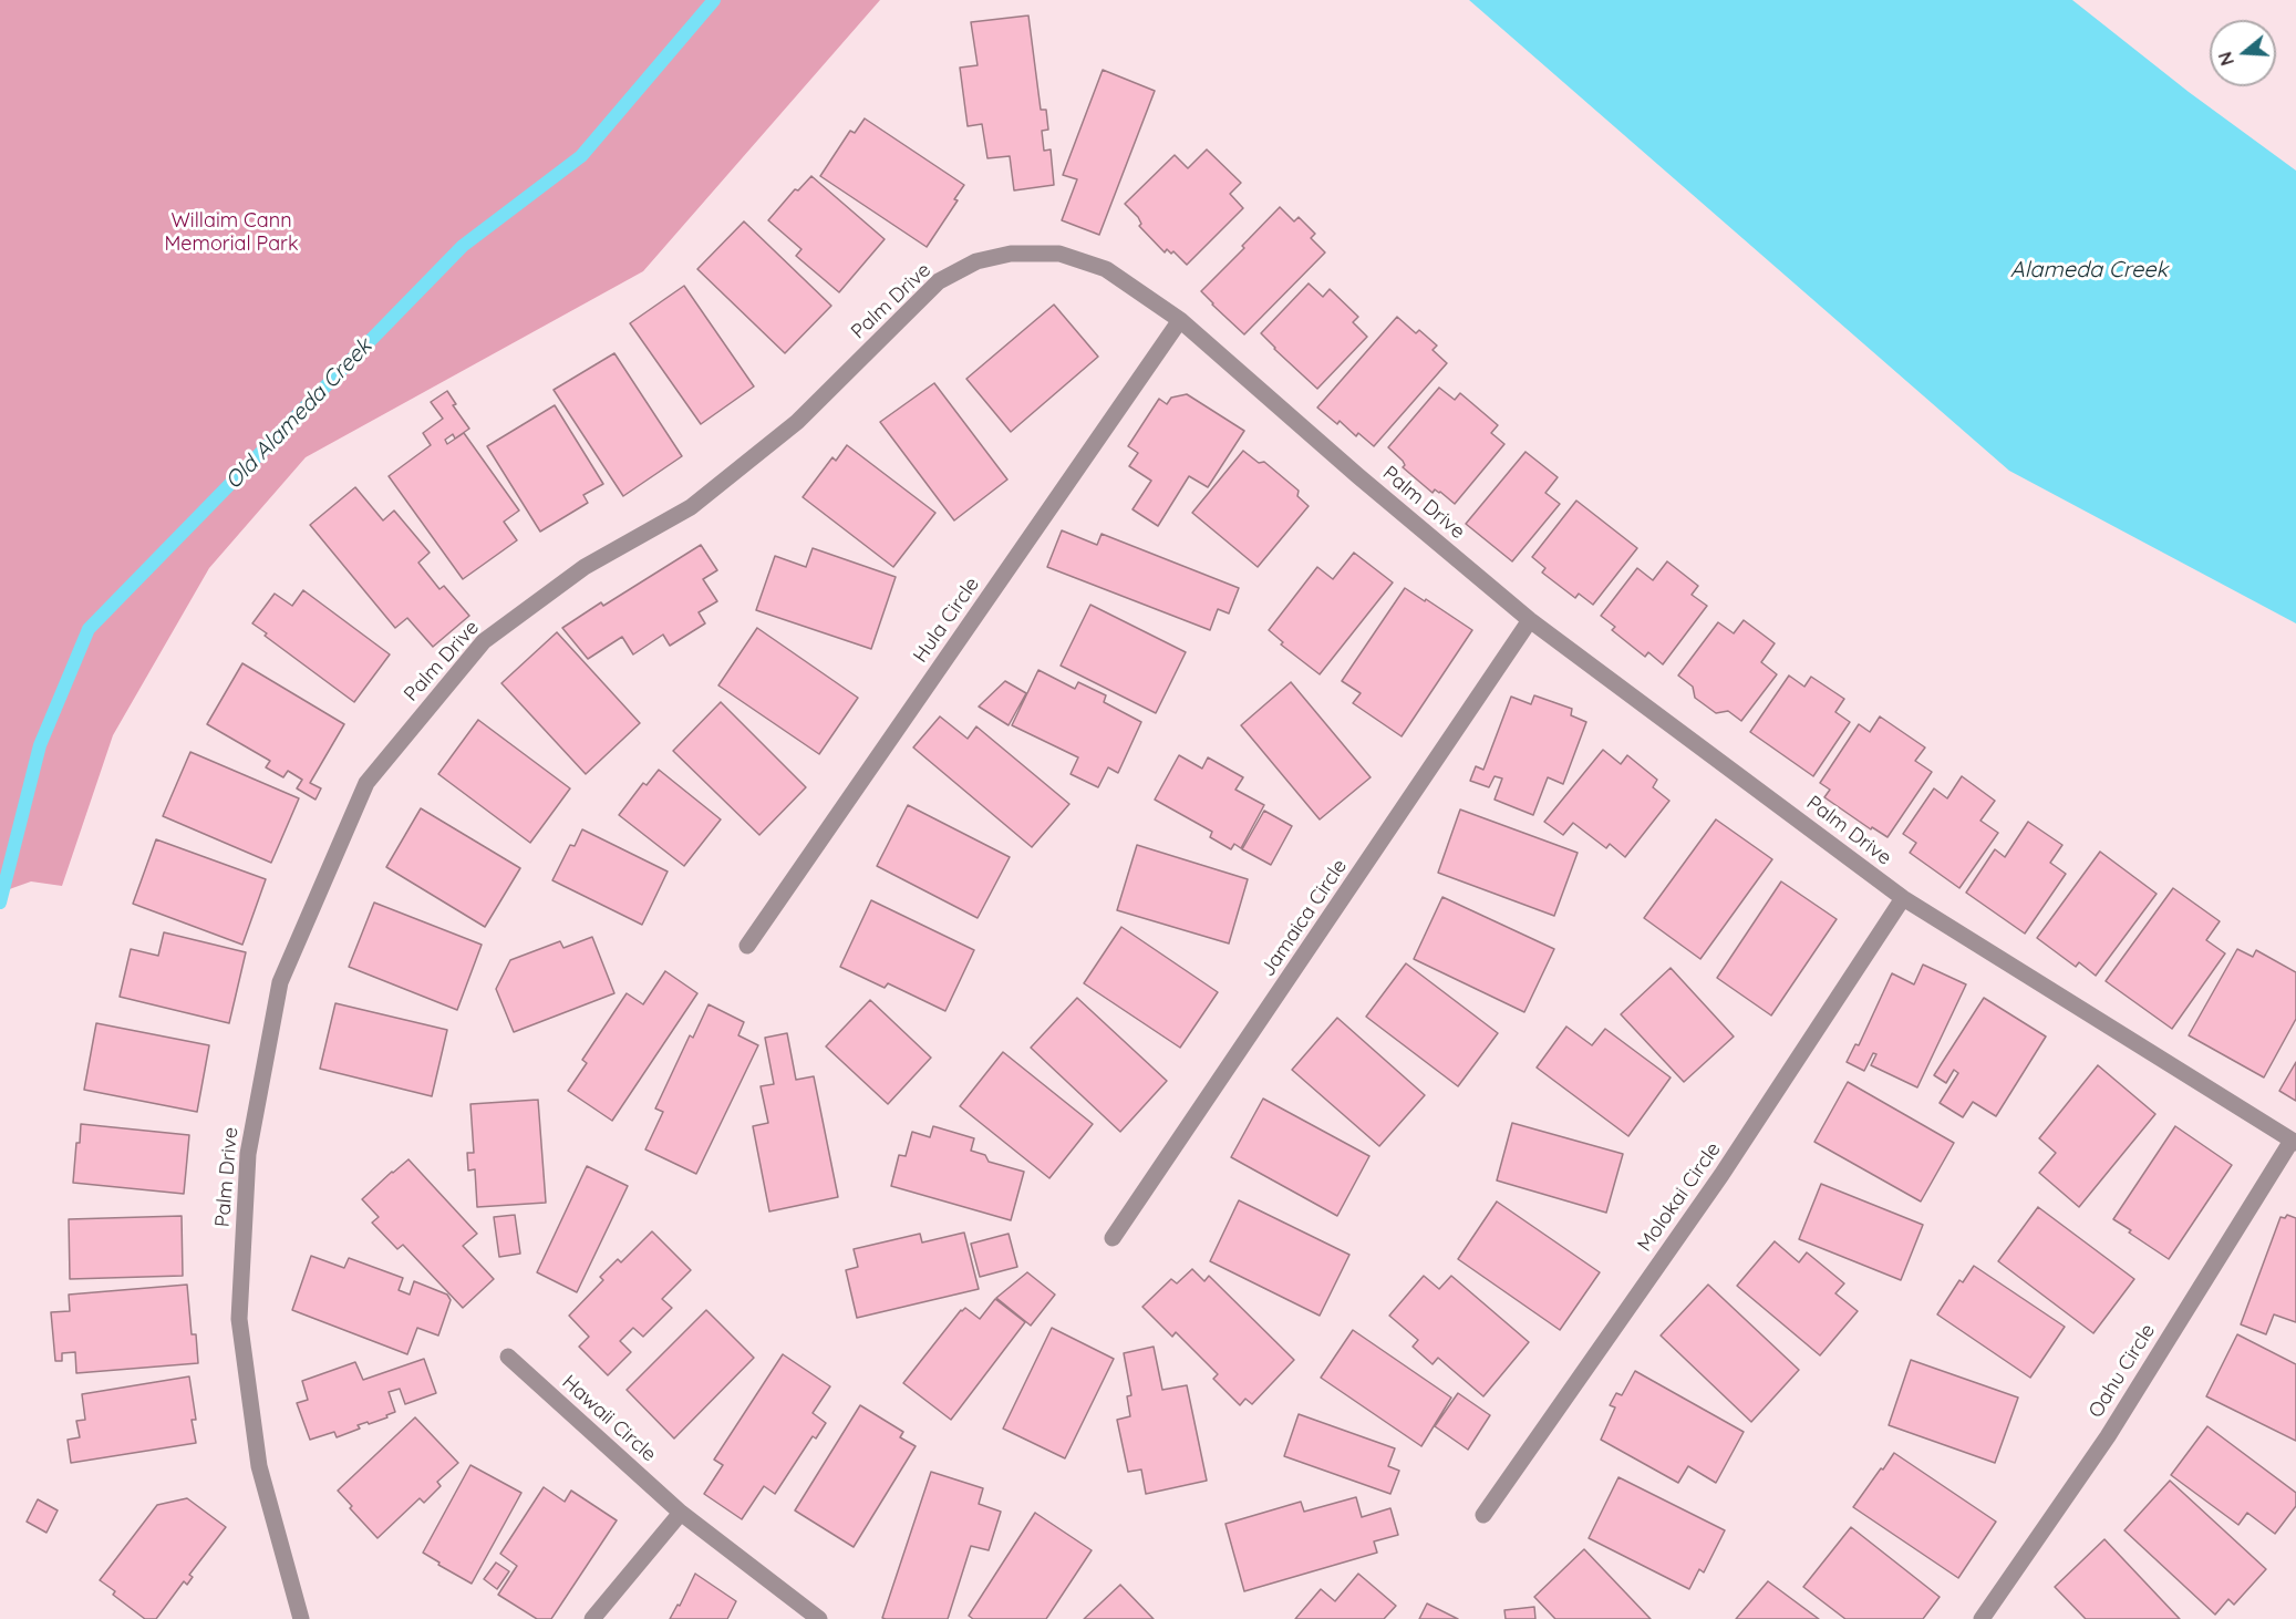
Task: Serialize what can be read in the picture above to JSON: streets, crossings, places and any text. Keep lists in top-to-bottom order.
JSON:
{
  "streets": {
    "street": [
      "Palm Drive",
      "Hula Circle",
      "Jamaica Circle",
      "Molokai Circle",
      "Oahu Circle",
      "Hawaii Circle"
    ]
  },
  "crossings": [
    ["Palm Drive", "Hula Circle"],
    ["Palm Drive", "Jamaica Circle"],
    ["Palm Drive", "Molokai Circle"],
    ["Palm Drive", "Oahu Circle"]
  ],
  "water": ["Alameda Creek", "Old Alameda Creek"],
  "parks": ["Willaim Cann Memorial Park"],
  "north": "left"
}
